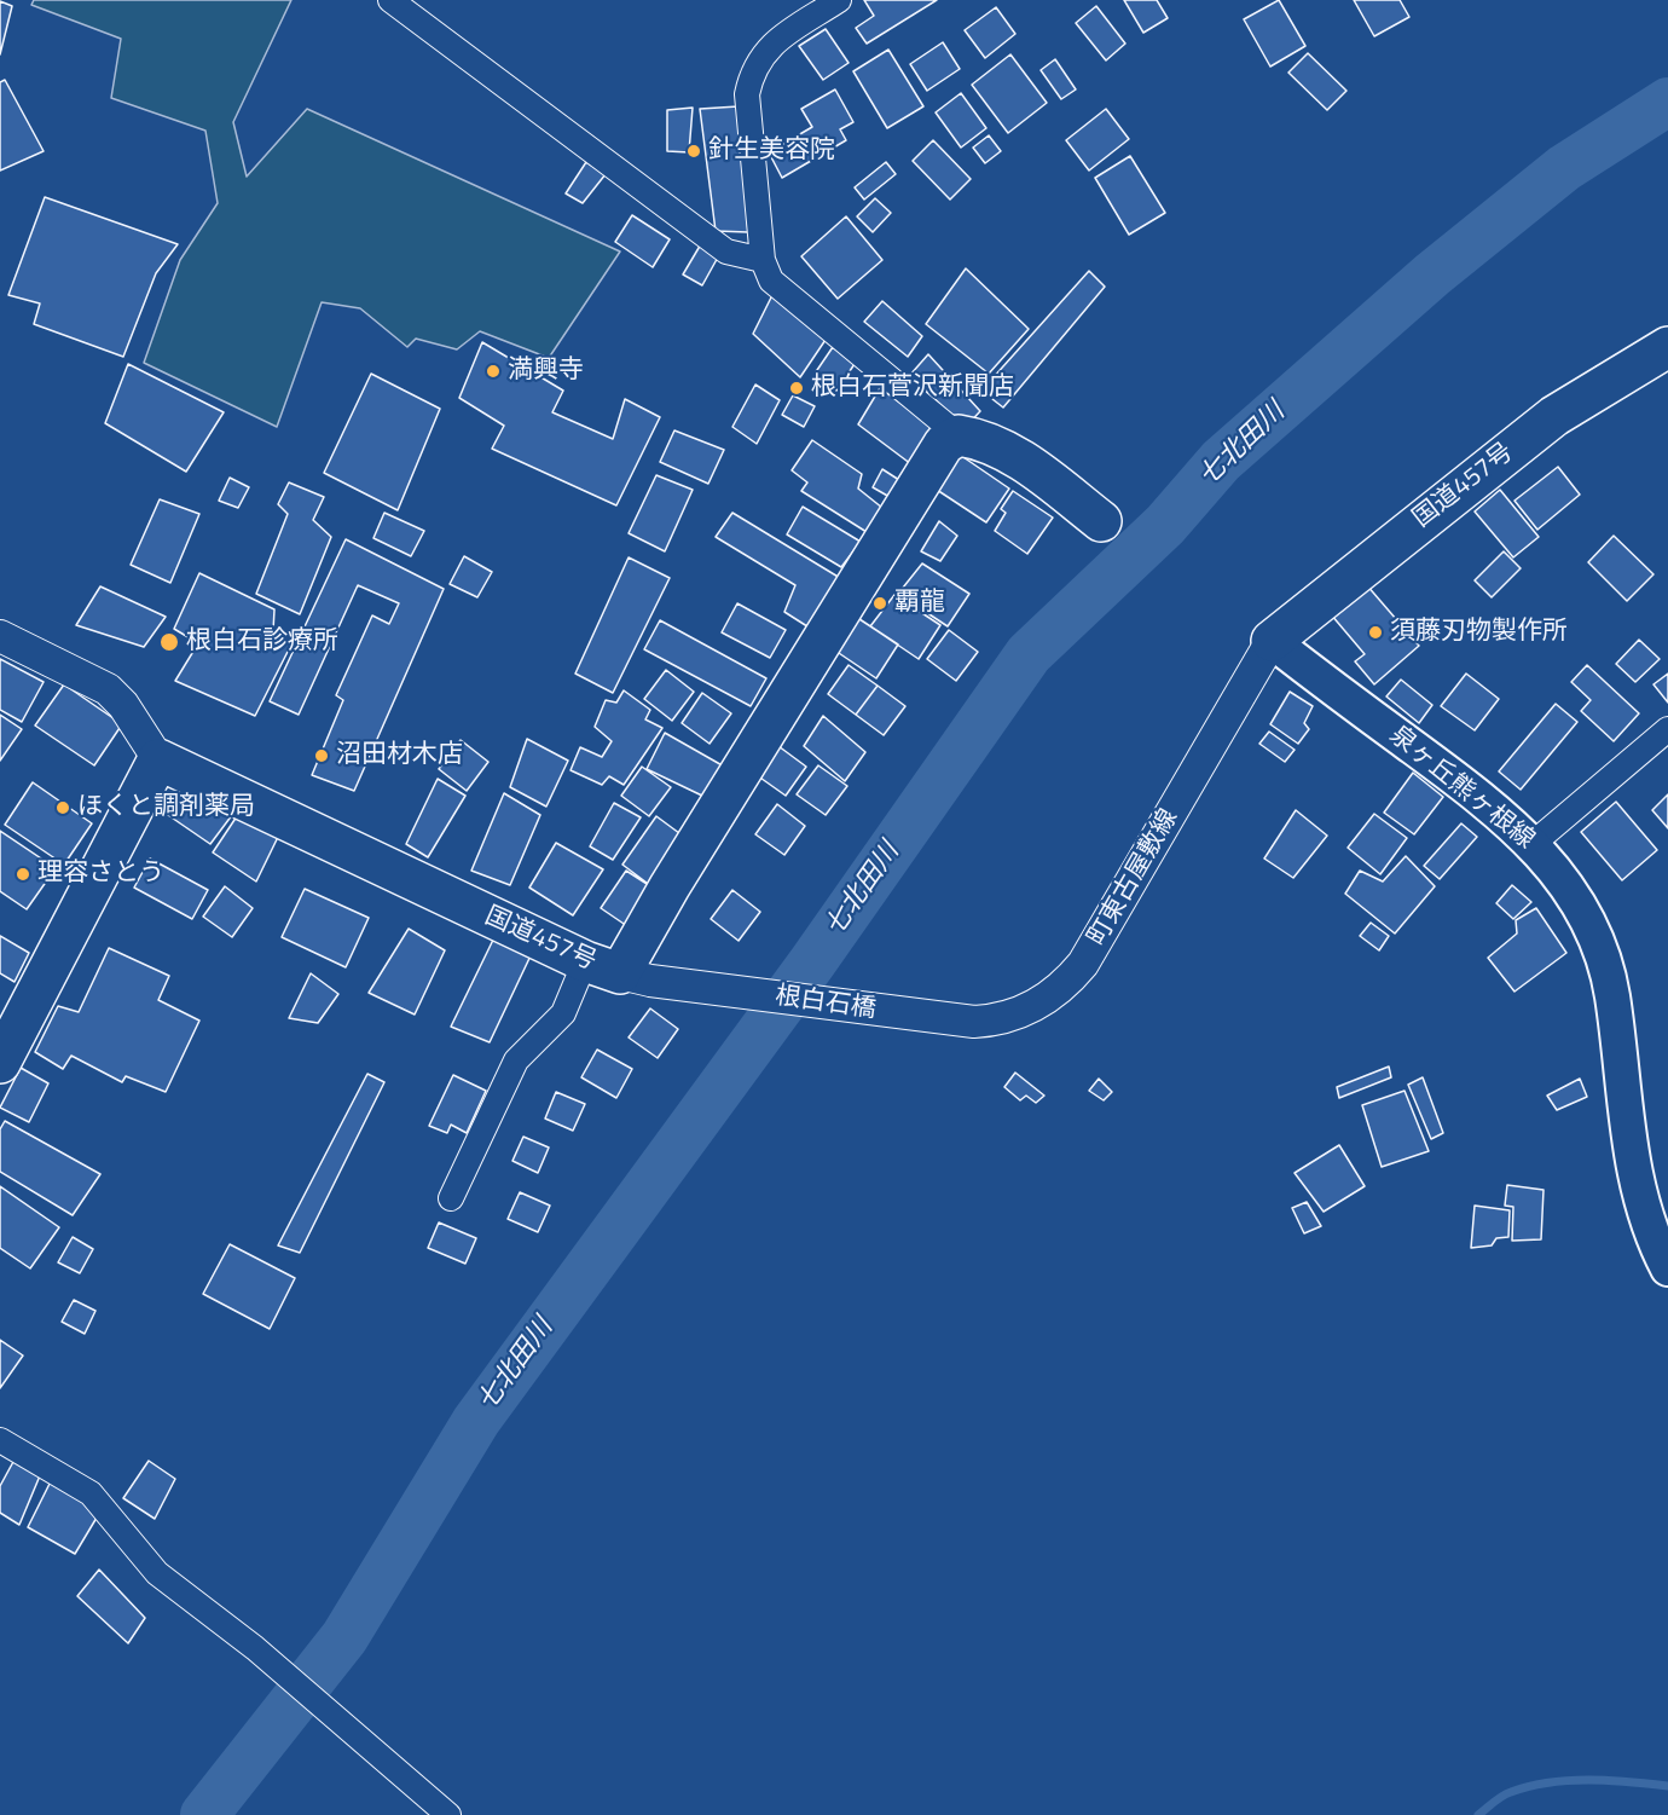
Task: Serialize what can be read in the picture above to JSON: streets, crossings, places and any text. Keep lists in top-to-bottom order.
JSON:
{
  "streets": {
    "highway": ["国道457号"],
    "main road": ["泉ヶ丘熊ヶ根線"],
    "street": ["町東古屋敷線", "根白石橋"]
  },
  "crossings": [
    ["国道457号", "泉ヶ丘熊ヶ根線"],
    ["国道457号", "町東古屋敷線"],
    ["国道457号", "根白石橋"],
    ["泉ヶ丘熊ヶ根線", "町東古屋敷線"],
    ["町東古屋敷線", "根白石橋"]
  ],
  "water": ["七北田川"],
  "places": [
    "針生美容院",
    "満興寺",
    "根白石菅沢新聞店",
    "覇龍",
    "須藤刃物製作所",
    "根白石診療所",
    "沼田材木店",
    "ほくと調剤薬局",
    "理容さとう"
  ]
}
